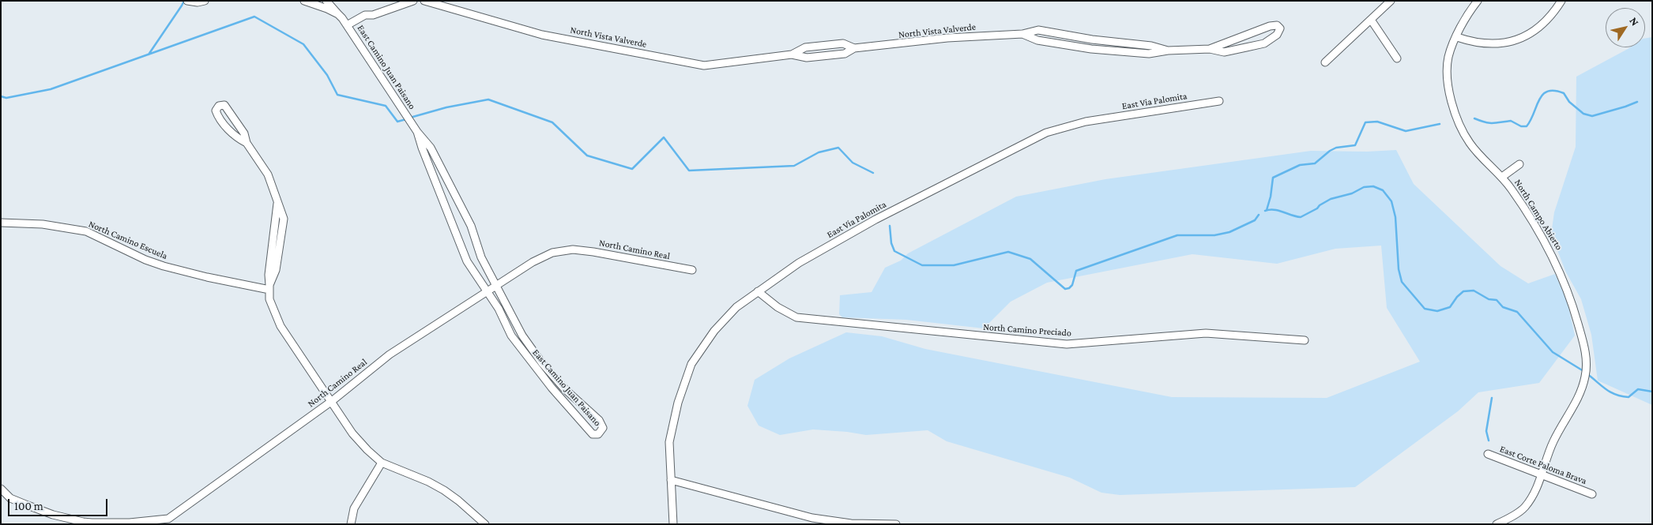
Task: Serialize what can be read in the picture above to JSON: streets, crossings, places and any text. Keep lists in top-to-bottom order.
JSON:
{
  "streets": {
    "street": [
      "North Vista Valverde",
      "East Camino Juan Paisano",
      "East Via Palomita",
      "North Campo Abierto",
      "North Camino Escuela",
      "North Camino Real",
      "North Camino Preciado",
      "East Corte Paloma Brava"
    ]
  },
  "crossings": [
    ["East Camino Juan Paisano", "North Camino Real"],
    ["East Via Palomita", "North Camino Preciado"],
    ["North Campo Abierto", "East Corte Paloma Brava"]
  ],
  "scale_bar": "100 m",
  "north": "top right"
}
